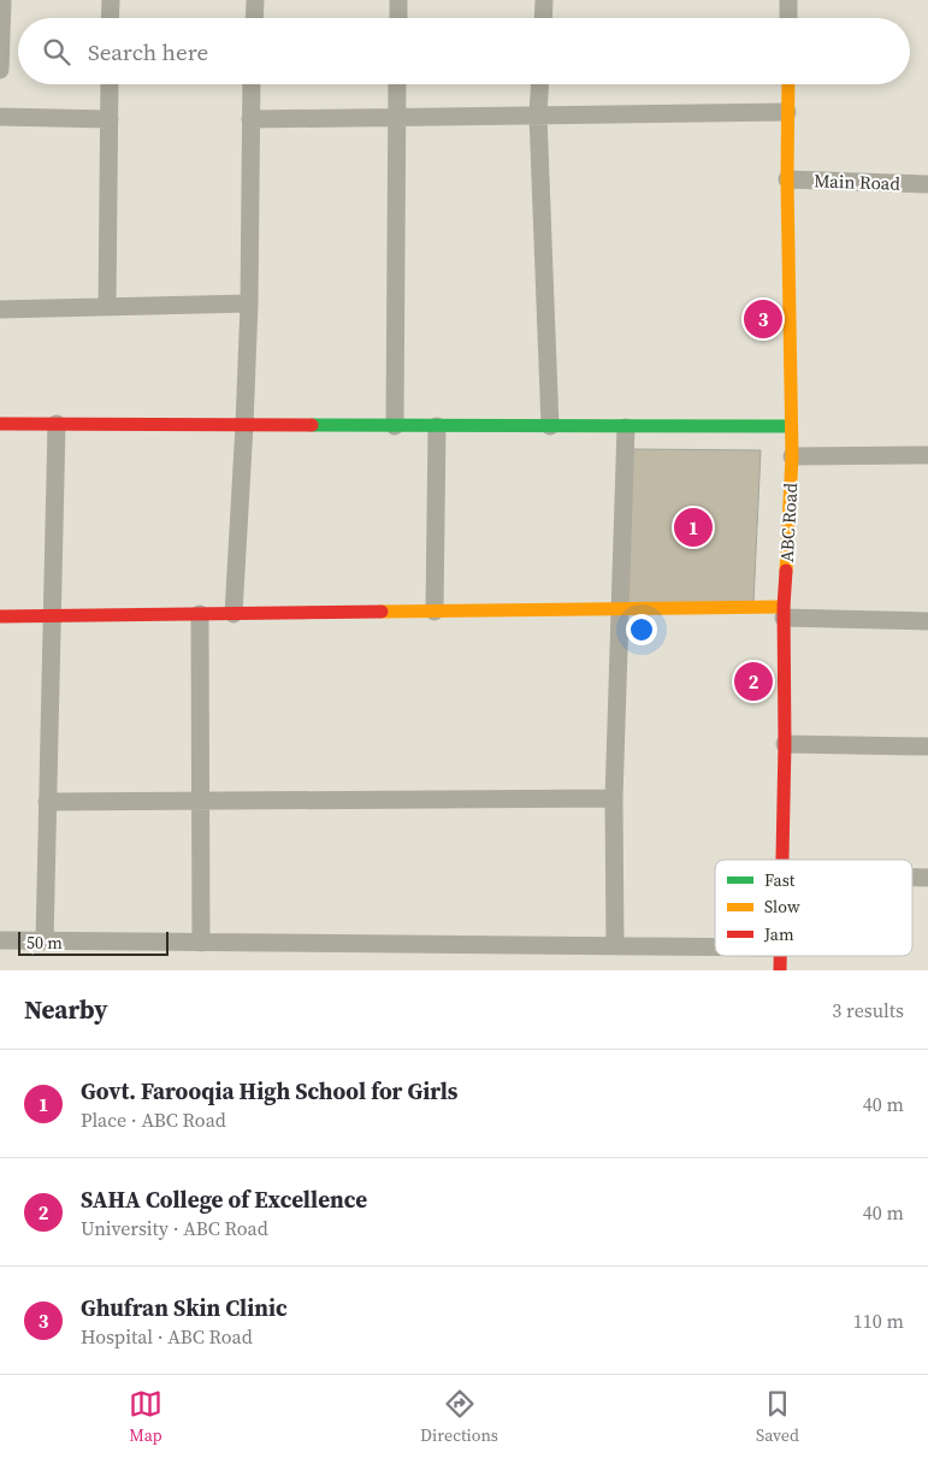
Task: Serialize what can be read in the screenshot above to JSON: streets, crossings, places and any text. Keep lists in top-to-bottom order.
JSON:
{
  "streets": {
    "street": ["Main Road", "ABC Road"]
  },
  "crossings": [
    ["Main Road", "ABC Road"]
  ],
  "legend": ["Fast", "Slow", "Jam"],
  "scale_bar": "50 m",
  "page": {
    "search": "Search here",
    "pins": ["3", "1", "2"],
    "scale": "50 m",
    "heading": ["Nearby", "3 results"],
    "list": [
      {
        "mark": "1",
        "name": "Govt. Farooqia High School for Girls",
        "note": "Place · ABC Road",
        "value": "40 m"
      },
      {
        "mark": "2",
        "name": "SAHA College of Excellence",
        "note": "University · ABC Road",
        "value": "40 m"
      },
      {
        "mark": "3",
        "name": "Ghufran Skin Clinic",
        "note": "Hospital · ABC Road",
        "value": "110 m"
      }
    ],
    "nav": ["Map", "Directions", "Saved"]
  }
}
